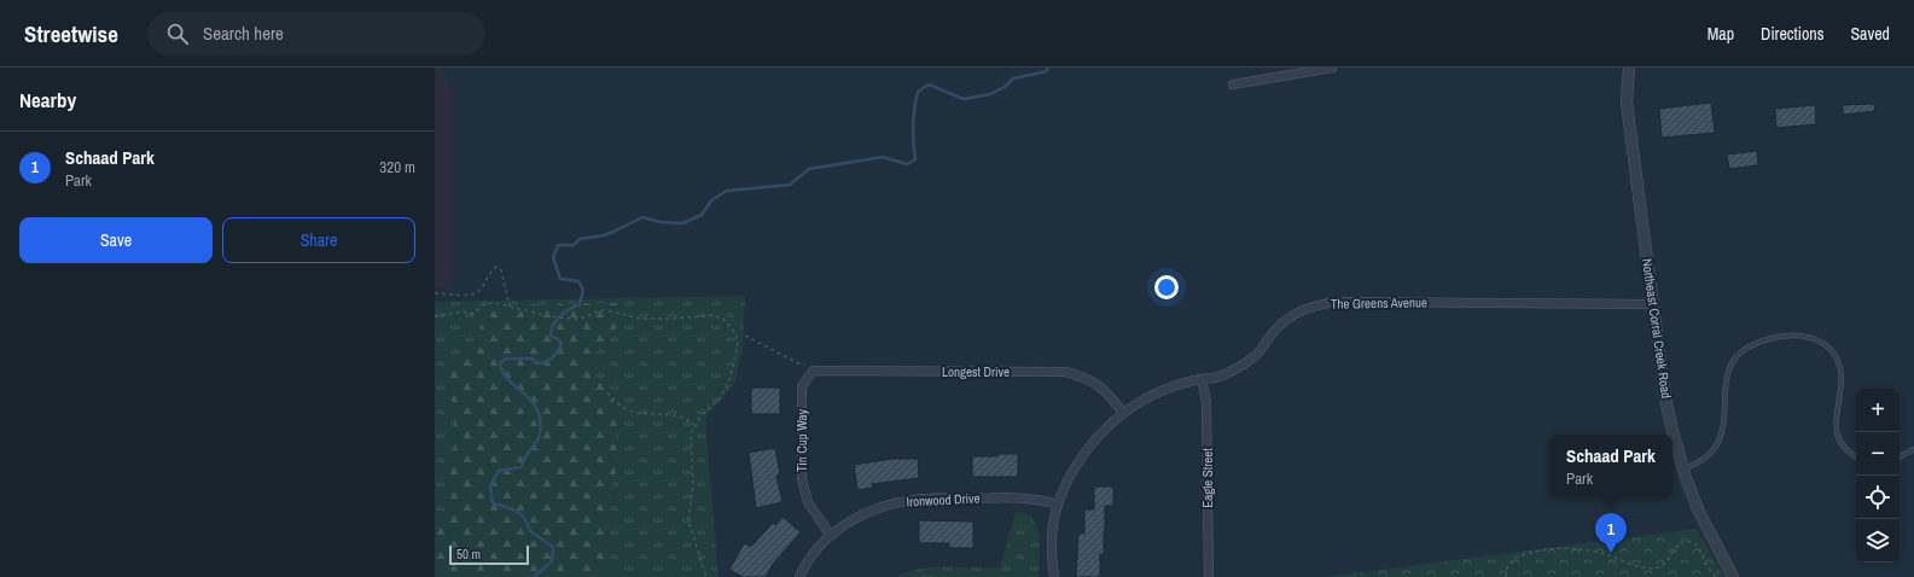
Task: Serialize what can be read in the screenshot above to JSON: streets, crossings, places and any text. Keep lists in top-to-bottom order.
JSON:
{
  "streets": {
    "street": [
      "The Greens Avenue",
      "Northeast Corral Creek Road",
      "Longest Drive",
      "Tin Cup Way",
      "Eagle Street",
      "Ironwood Drive"
    ]
  },
  "crossings": [
    ["The Greens Avenue", "Northeast Corral Creek Road"],
    ["The Greens Avenue", "Longest Drive"],
    ["The Greens Avenue", "Eagle Street"],
    ["The Greens Avenue", "Ironwood Drive"],
    ["Longest Drive", "Tin Cup Way"],
    ["Tin Cup Way", "Ironwood Drive"]
  ],
  "scale_bar": "50 m",
  "page": {
    "header": "Streetwise",
    "search": "Search here",
    "nav": ["Map", "Directions", "Saved"],
    "heading": "Nearby",
    "list": [
      {
        "mark": "1",
        "name": "Schaad Park",
        "note": "Park",
        "value": "320 m"
      }
    ],
    "buttons": ["Save", "Share"],
    "map_buttons": ["+", "−"],
    "popup": ["Schaad Park", "Park"],
    "pins": "1",
    "scale": "50 m"
  }
}
